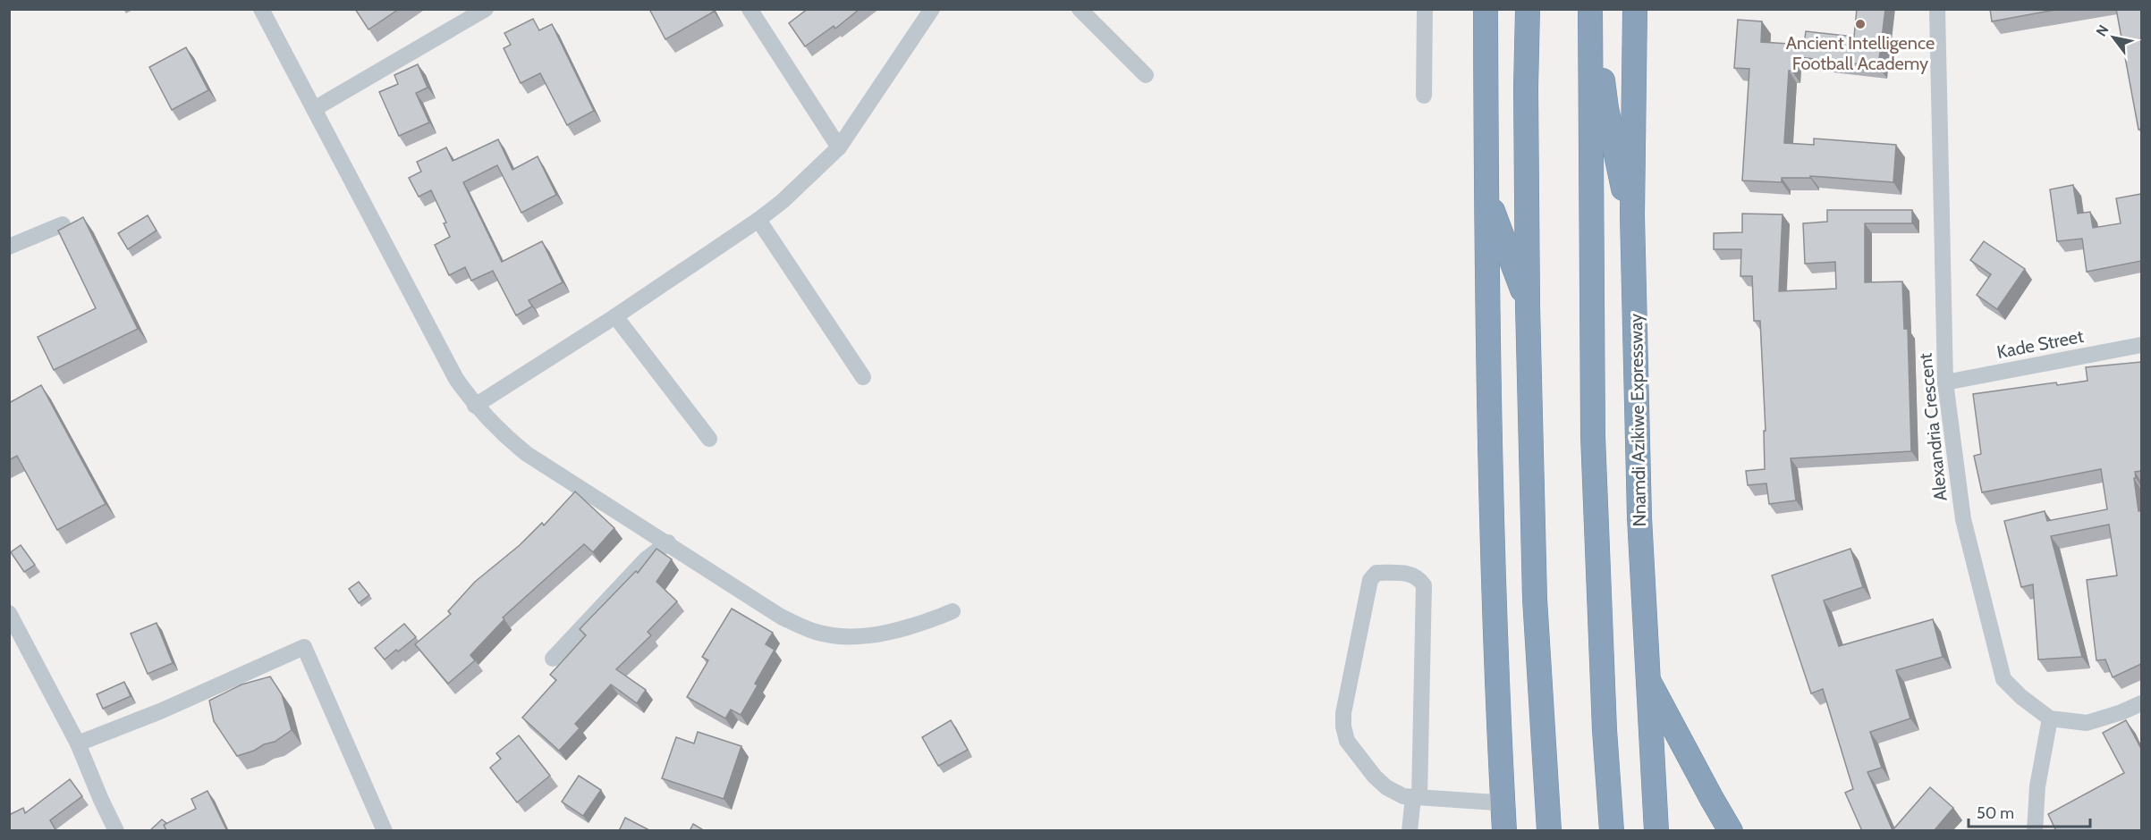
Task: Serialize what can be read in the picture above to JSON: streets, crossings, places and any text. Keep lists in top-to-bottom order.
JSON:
{
  "streets": {
    "highway": ["Nnamdi Azikiwe Expressway"],
    "street": ["Kade Street", "Alexandria Crescent"]
  },
  "crossings": [
    ["Kade Street", "Alexandria Crescent"]
  ],
  "places": ["Ancient Intelligence Football Academy"],
  "scale_bar": "50 m",
  "north": "top left"
}
